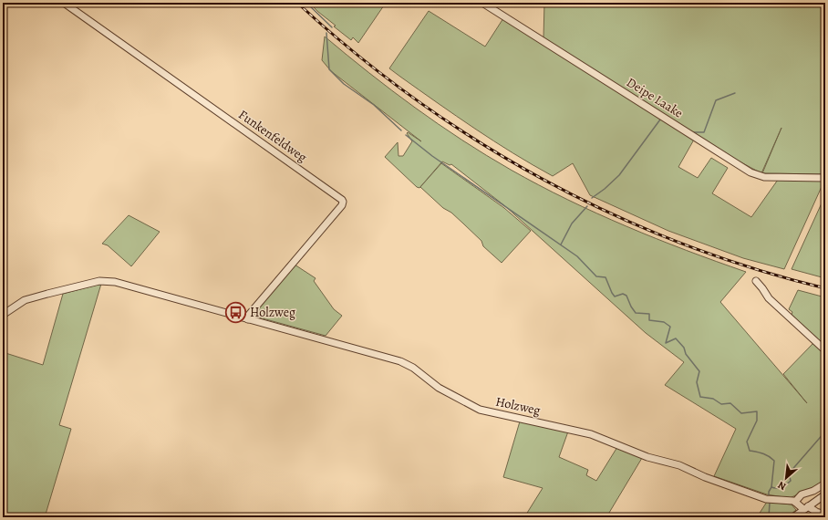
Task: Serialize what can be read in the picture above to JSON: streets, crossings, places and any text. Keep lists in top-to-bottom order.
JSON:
{
  "streets": {
    "street": ["Deipe Laake", "Funkenfeldweg", "Holzweg"]
  },
  "crossings": [
    ["Funkenfeldweg", "Holzweg"]
  ],
  "places": {
    "bus stop": ["Holzweg"]
  },
  "north": "bottom left"
}
